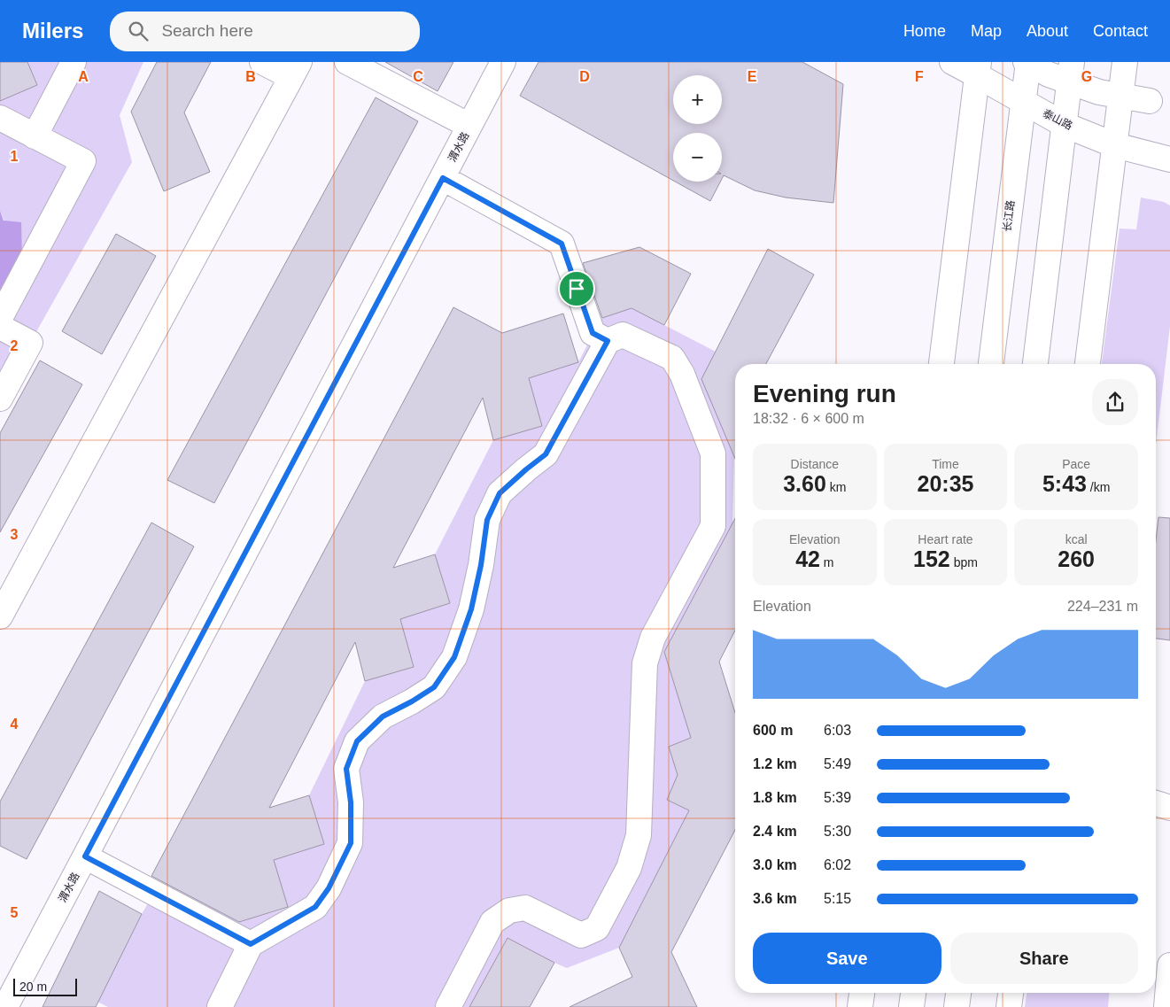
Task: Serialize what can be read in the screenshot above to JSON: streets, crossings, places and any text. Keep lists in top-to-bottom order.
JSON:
{
  "streets": {
    "street": ["泰山路", "渭水路", "长江路"]
  },
  "crossings": [
    ["泰山路", "长江路"]
  ],
  "scale_bar": "20 m",
  "page": {
    "header": "Milers",
    "search": "Search here",
    "nav": [
      "Home",
      "Map",
      "About",
      "Contact"
    ],
    "map_buttons": ["+", "−"],
    "heading": ["Evening run", "18:32 · 6 × 600 m"],
    "stats": [
      ["Distance", "3.60 km"],
      ["Time", "20:35"],
      ["Pace", "5:43 /km"],
      ["Elevation", "42 m"],
      ["Heart rate", "152 bpm"],
      ["kcal", "260"]
    ],
    "chart": ["Elevation", "224–231 m"],
    "list": [
      {
        "name": "600 m",
        "note": "6:03"
      },
      {
        "name": "1.2 km",
        "note": "5:49"
      },
      {
        "name": "1.8 km",
        "note": "5:39"
      },
      {
        "name": "2.4 km",
        "note": "5:30"
      },
      {
        "name": "3.0 km",
        "note": "6:02"
      },
      {
        "name": "3.6 km",
        "note": "5:15"
      }
    ],
    "buttons": ["Save", "Share"],
    "scale": "20 m"
  },
  "grid": {
    "columns": [
      "A",
      "B",
      "C",
      "D",
      "E",
      "F",
      "G"
    ],
    "rows": [
      "1",
      "2",
      "3",
      "4",
      "5"
    ]
  }
}
